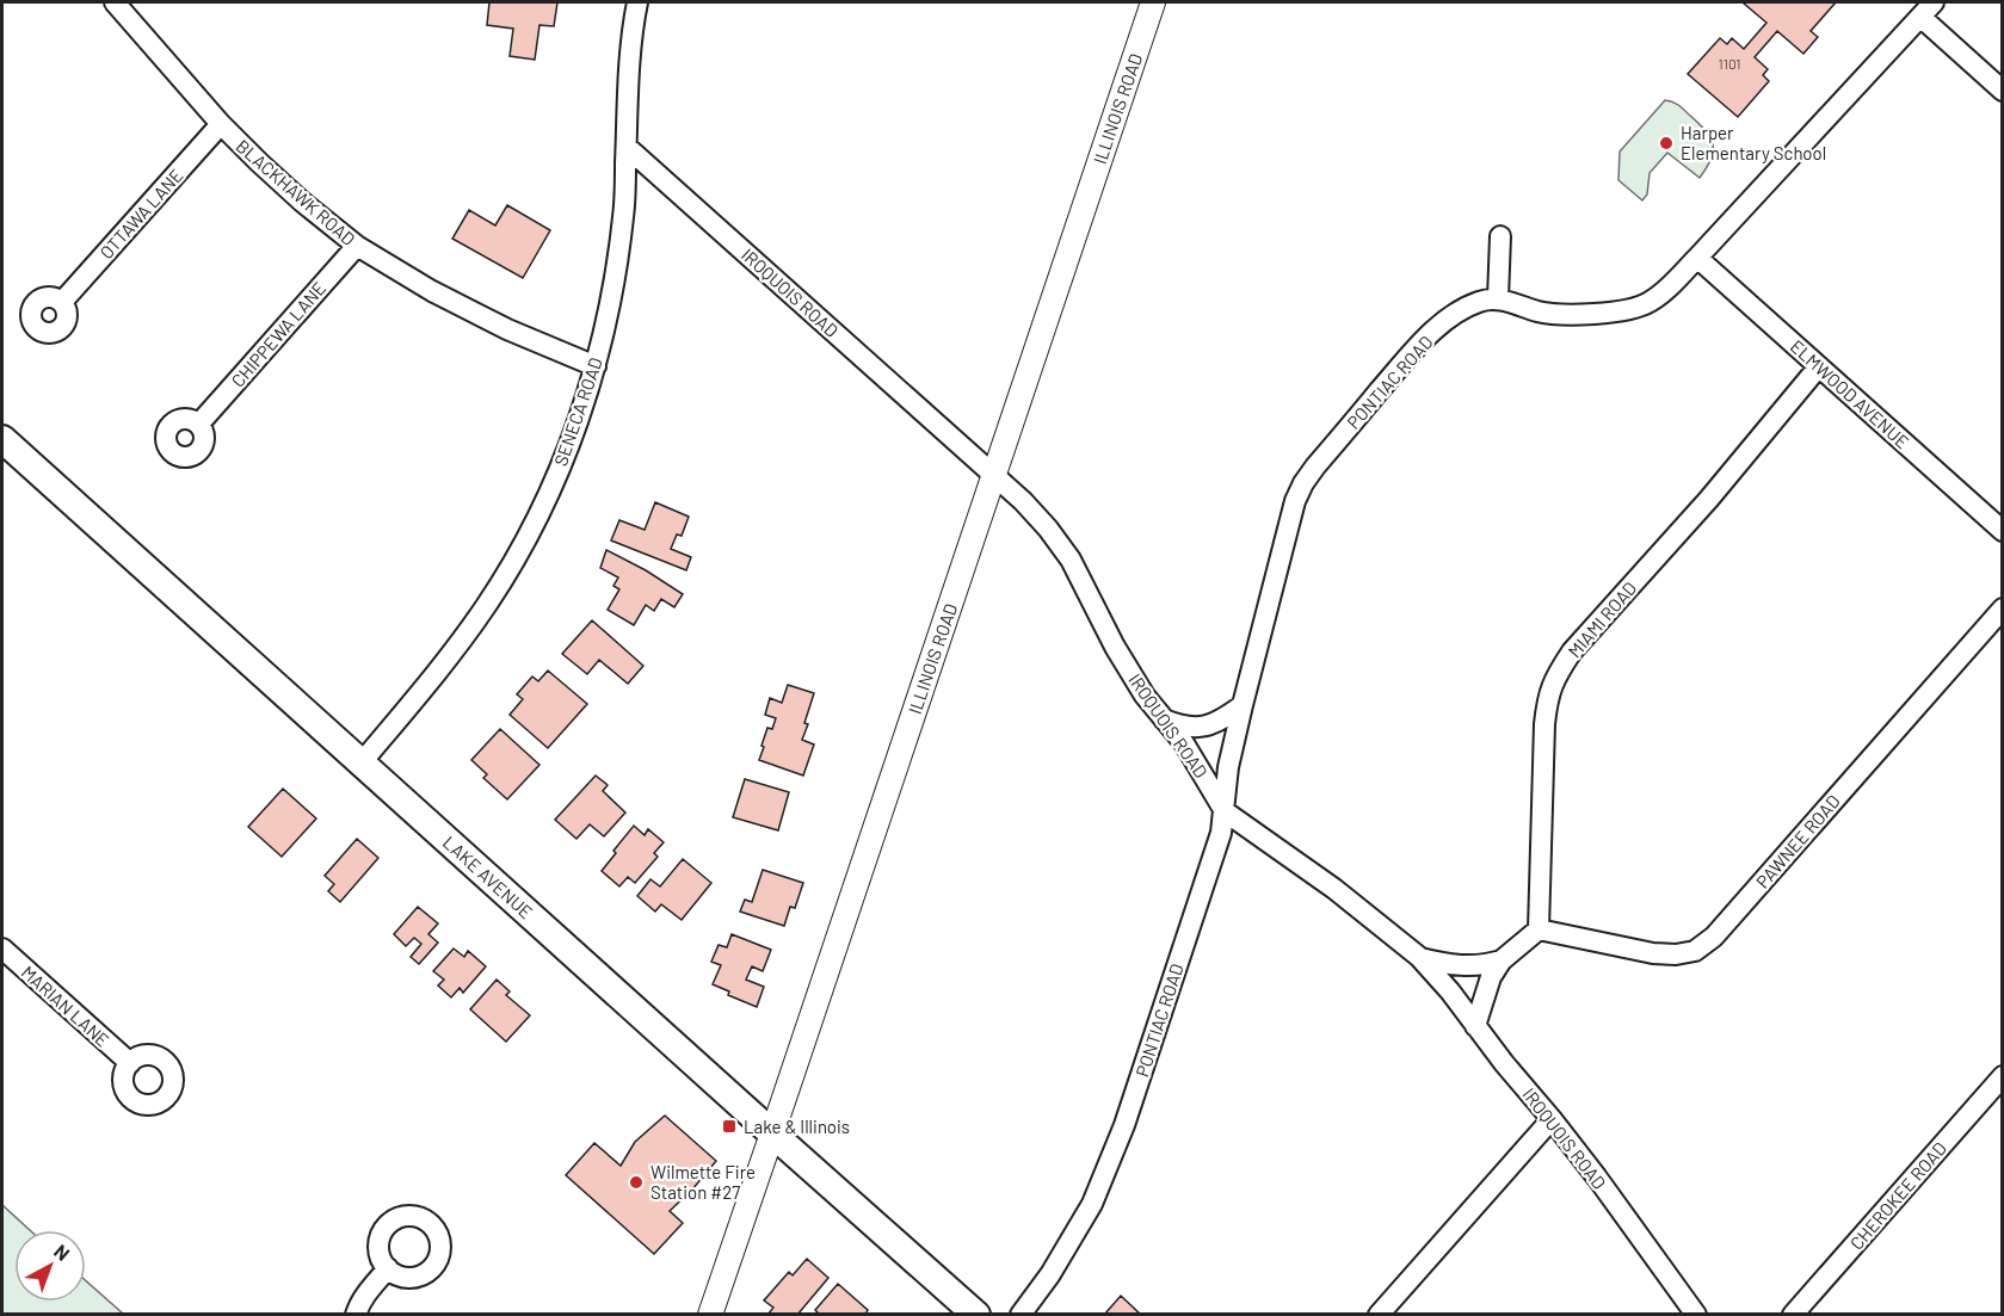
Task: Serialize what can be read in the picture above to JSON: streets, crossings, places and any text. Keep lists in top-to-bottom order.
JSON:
{
  "streets": {
    "main road": ["LAKE AVENUE"],
    "street": [
      "ILLINOIS ROAD",
      "BLACKHAWK ROAD",
      "OTTAWA LANE",
      "IROQUOIS ROAD",
      "CHIPPEWA LANE",
      "PONTIAC ROAD",
      "ELMWOOD AVENUE",
      "SENECA ROAD",
      "MIAMI ROAD",
      "PAWNEE ROAD",
      "MARIAN LANE",
      "CHEROKEE ROAD"
    ]
  },
  "crossings": [
    ["ILLINOIS ROAD", "IROQUOIS ROAD"],
    ["ILLINOIS ROAD", "LAKE AVENUE"],
    ["BLACKHAWK ROAD", "OTTAWA LANE"],
    ["BLACKHAWK ROAD", "CHIPPEWA LANE"],
    ["BLACKHAWK ROAD", "SENECA ROAD"],
    ["IROQUOIS ROAD", "PONTIAC ROAD"],
    ["IROQUOIS ROAD", "SENECA ROAD"],
    ["ELMWOOD AVENUE", "MIAMI ROAD"],
    ["SENECA ROAD", "LAKE AVENUE"],
    ["MIAMI ROAD", "PAWNEE ROAD"]
  ],
  "places": {
    "other": ["Harper Elementary School", "Wilmette Fire Station #27"],
    "transit": ["Lake & Illinois"]
  },
  "house_numbers": ["1101"],
  "north": "top right"
}
